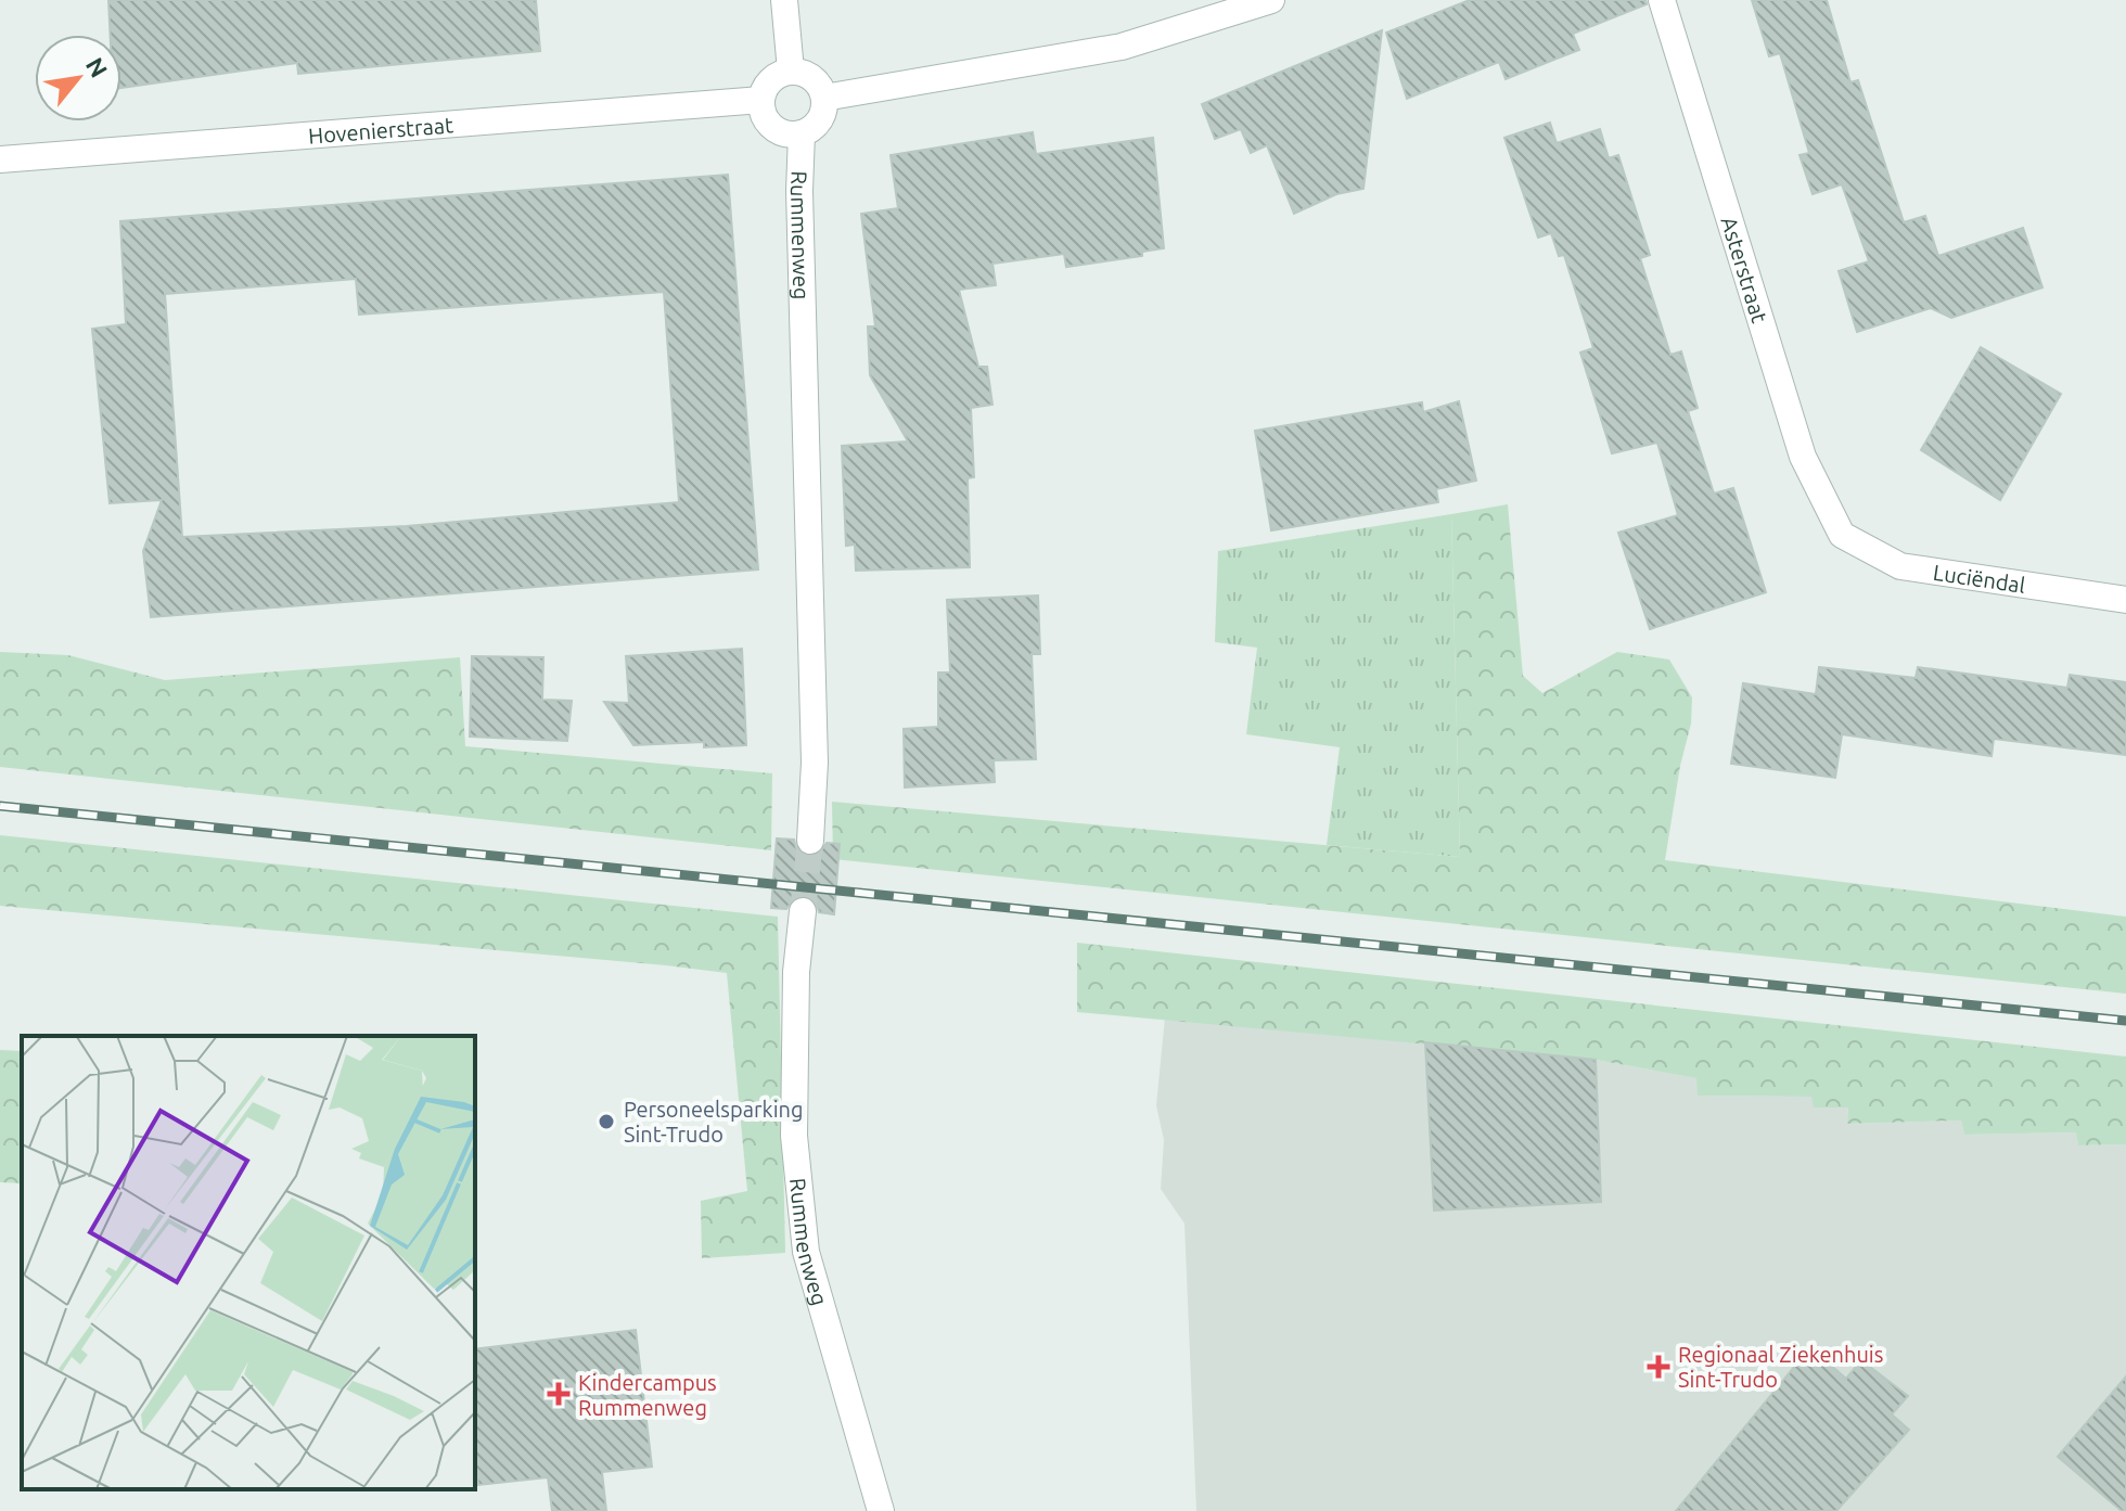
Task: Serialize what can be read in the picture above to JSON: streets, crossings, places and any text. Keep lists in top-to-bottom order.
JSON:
{
  "streets": {
    "street": [
      "Hovenierstraat",
      "Rummenweg",
      "Asterstraat",
      "Luciëndal"
    ]
  },
  "crossings": [
    ["Hovenierstraat", "Rummenweg"],
    ["Asterstraat", "Luciëndal"]
  ],
  "places": {
    "other": ["Personeelsparking Sint-Trudo"],
    "health": ["Regionaal Ziekenhuis Sint-Trudo", "Kindercampus Rummenweg"]
  },
  "north": "top right"
}
